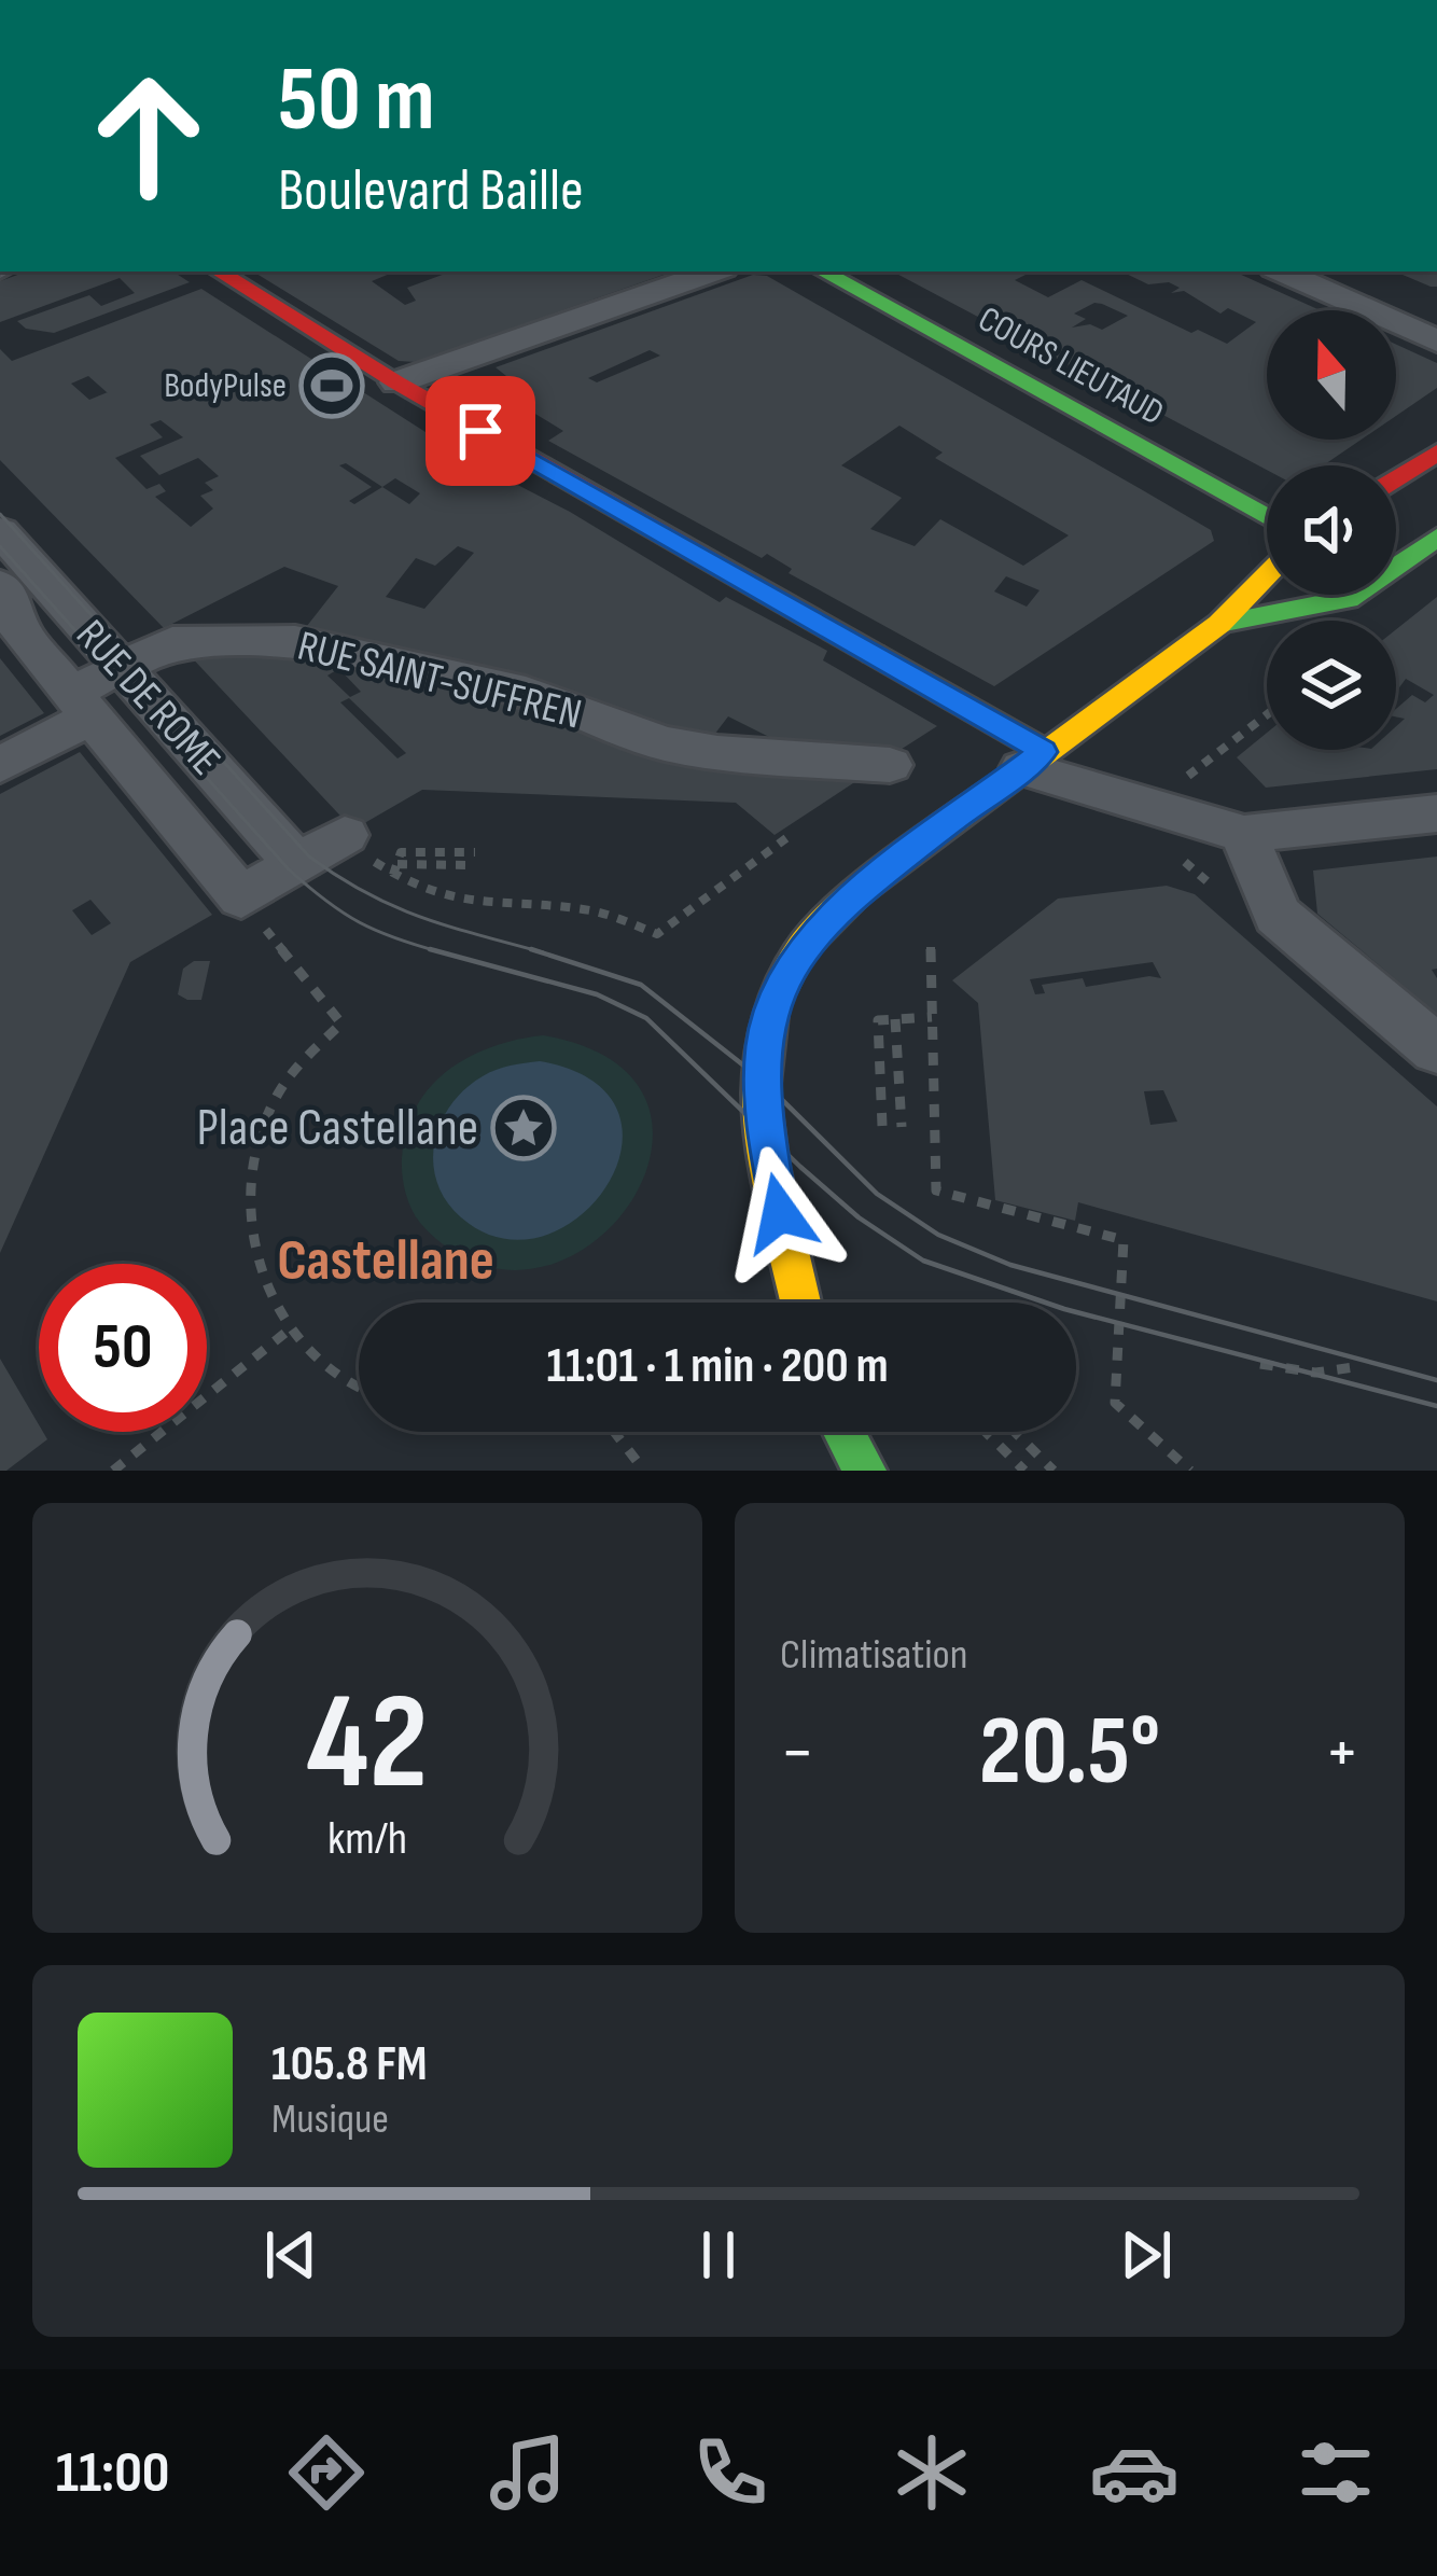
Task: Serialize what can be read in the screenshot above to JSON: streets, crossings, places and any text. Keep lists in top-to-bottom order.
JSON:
{
  "streets": {
    "main road": ["COURS LIEUTAUD"],
    "street": ["RUE SAINT-SUFFREN", "RUE DE ROME"]
  },
  "crossings": [
    ["RUE SAINT-SUFFREN", "RUE DE ROME"]
  ],
  "districts": ["Castellane"],
  "places": {
    "sports": ["BodyPulse"],
    "place": ["Place Castellane"]
  },
  "north": "top",
  "page": {
    "turn": ["50 m", "Boulevard Baille"],
    "limit": "50",
    "trip": "11:01 · 1 min · 200 m",
    "tile": "Climatisation",
    "heat": ["−", "20.5°", "+"],
    "song": ["105.8 FM", "Musique"],
    "tabs": "11:00",
    "gauge": ["42", "km/h"]
  }
}
